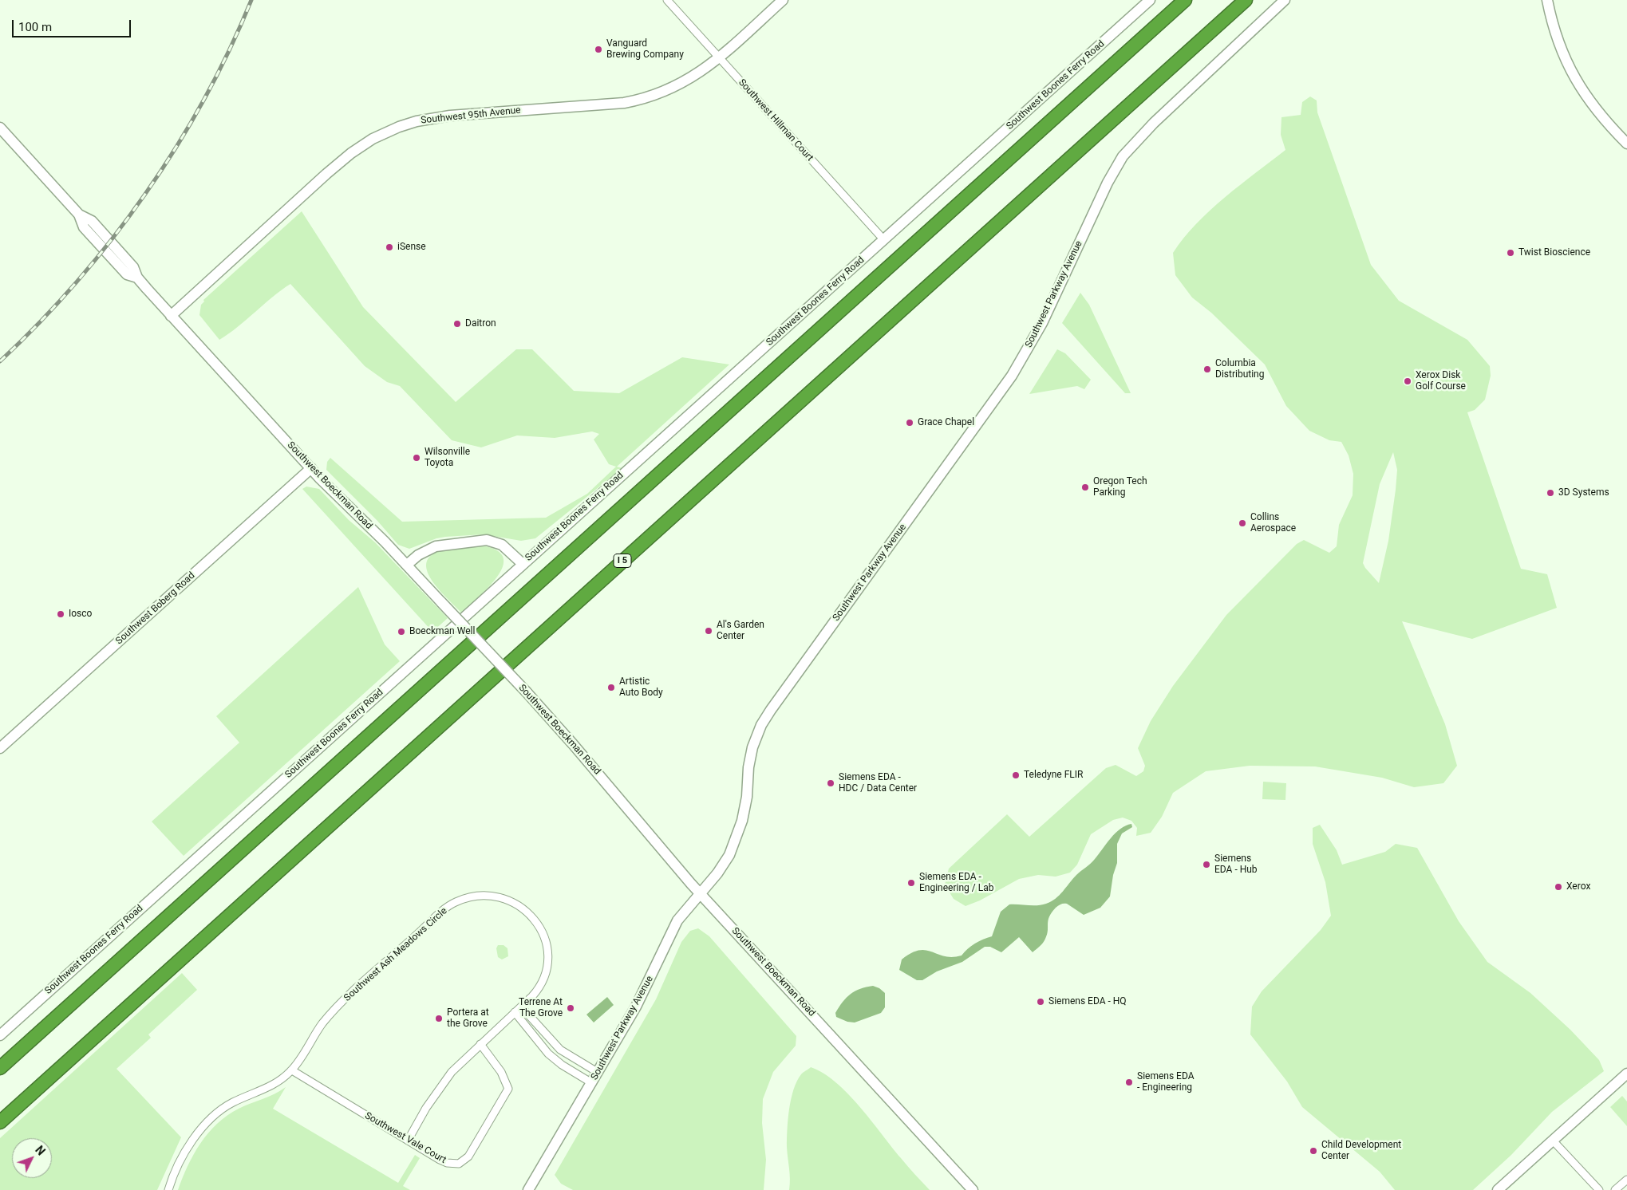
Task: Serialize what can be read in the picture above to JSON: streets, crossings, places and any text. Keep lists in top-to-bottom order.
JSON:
{
  "streets": {
    "highway": ["I 5"],
    "street": [
      "Southwest Boones Ferry Road",
      "Southwest 95th Avenue",
      "Southwest Hillman Court",
      "Southwest Parkway Avenue",
      "Southwest Boeckman Road",
      "Southwest Boberg Road",
      "Southwest Ash Meadows Circle",
      "Southwest Vale Court"
    ]
  },
  "crossings": [
    ["Southwest Boones Ferry Road", "Southwest Hillman Court"],
    ["Southwest 95th Avenue", "Southwest Hillman Court"],
    ["Southwest 95th Avenue", "Southwest Boeckman Road"],
    ["Southwest Parkway Avenue", "Southwest Boeckman Road"],
    ["Southwest Boeckman Road", "Southwest Boberg Road"],
    ["Southwest Ash Meadows Circle", "Southwest Vale Court"]
  ],
  "places": [
    "Vanguard Brewing Company",
    "iSense",
    "Twist Bioscience",
    "Daitron",
    "Columbia Distributing",
    "Xerox Disk Golf Course",
    "Grace Chapel",
    "Wilsonville Toyota",
    "Oregon Tech Parking",
    "3D Systems",
    "Collins Aerospace",
    "Iosco",
    "Al's Garden Center",
    "Boeckman Well",
    "Artistic Auto Body",
    "Teledyne FLIR",
    "Siemens EDA - HDC / Data Center",
    "Siemens EDA - Hub",
    "Siemens EDA - Engineering / Lab",
    "Xerox",
    "Siemens EDA - HQ",
    "Terrene At The Grove",
    "Portera at the Grove",
    "Siemens EDA - Engineering",
    "Child Development Center"
  ],
  "scale_bar": "100 m",
  "north": "top right"
}
